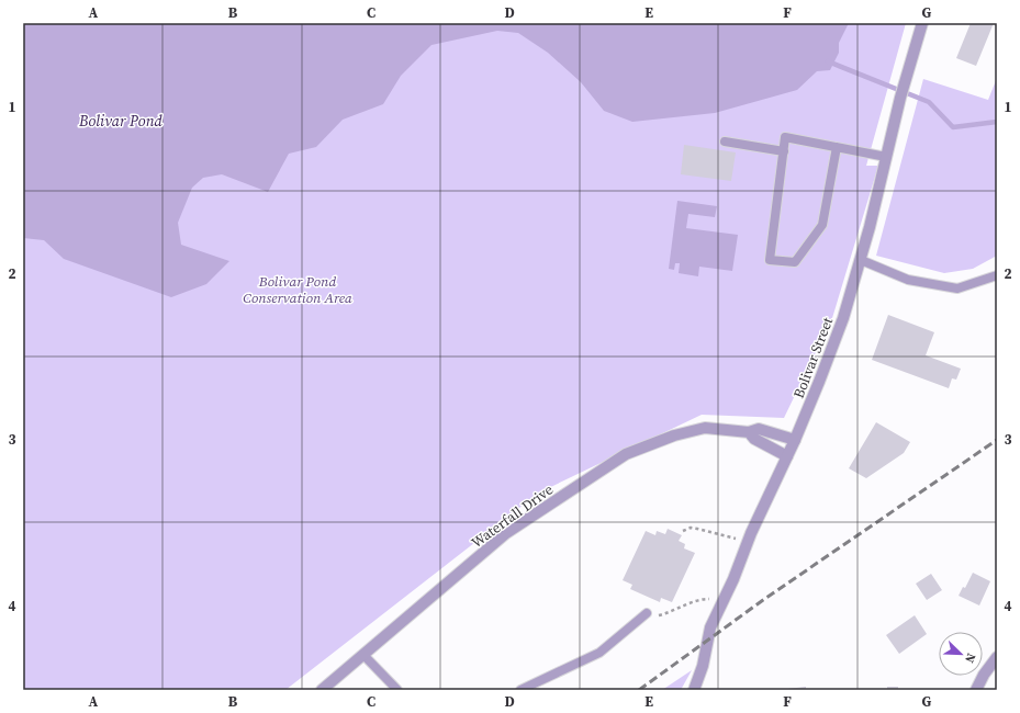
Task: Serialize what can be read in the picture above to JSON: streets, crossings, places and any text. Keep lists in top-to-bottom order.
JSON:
{
  "streets": {
    "street": ["Bolivar Street", "Waterfall Drive"]
  },
  "crossings": [
    ["Bolivar Street", "Waterfall Drive"]
  ],
  "water": ["Bolivar Pond"],
  "parks": ["Bolivar Pond Conservation Area"],
  "north": "bottom right",
  "grid": {
    "columns": [
      "A",
      "B",
      "C",
      "D",
      "E",
      "F",
      "G"
    ],
    "rows": [
      "1",
      "2",
      "3",
      "4"
    ]
  }
}
